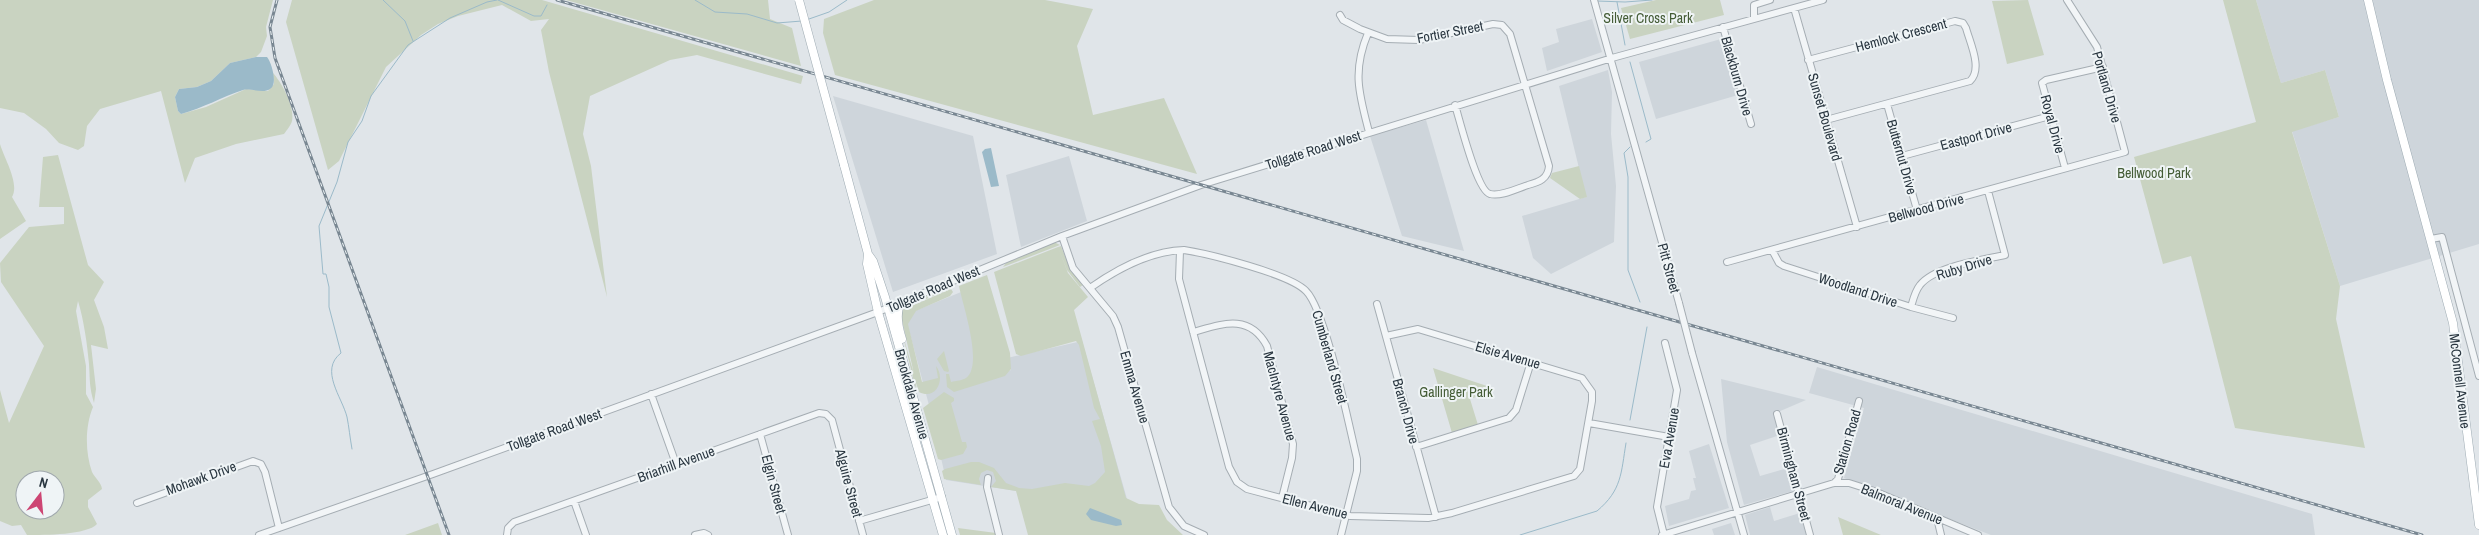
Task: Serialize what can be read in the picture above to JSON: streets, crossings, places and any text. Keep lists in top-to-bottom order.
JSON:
{
  "streets": {
    "main road": ["McConnell Avenue", "Brookdale Avenue"],
    "street": [
      "Fortier Street",
      "Hemlock Crescent",
      "Blackburn Drive",
      "Portland Drive",
      "Sunset Boulevard",
      "Royal Drive",
      "Eastport Drive",
      "Tollgate Road West",
      "Butternut Drive",
      "Bellwood Drive",
      "Ruby Drive",
      "Pitt Street",
      "Woodland Drive",
      "Elsie Avenue",
      "Cumberland Street",
      "Emma Avenue",
      "MacIntyre Avenue",
      "Branch Drive",
      "Eva Avenue",
      "Station Road",
      "Briarhill Avenue",
      "Birmingham Street",
      "Mohawk Drive",
      "Alguire Street",
      "Elgin Street",
      "Balmoral Avenue",
      "Ellen Avenue"
    ]
  },
  "crossings": [
    ["Fortier Street", "Tollgate Road West"],
    ["Hemlock Crescent", "Sunset Boulevard"],
    ["Hemlock Crescent", "Butternut Drive"],
    ["Blackburn Drive", "Tollgate Road West"],
    ["Portland Drive", "Royal Drive"],
    ["Portland Drive", "Bellwood Drive"],
    ["Sunset Boulevard", "Tollgate Road West"],
    ["Sunset Boulevard", "Bellwood Drive"],
    ["Royal Drive", "Eastport Drive"],
    ["Royal Drive", "Bellwood Drive"],
    ["Eastport Drive", "Butternut Drive"],
    ["Tollgate Road West", "Pitt Street"],
    ["Tollgate Road West", "Emma Avenue"],
    ["Tollgate Road West", "Brookdale Avenue"],
    ["Tollgate Road West", "Mohawk Drive"],
    ["Butternut Drive", "Bellwood Drive"],
    ["Bellwood Drive", "Ruby Drive"],
    ["Bellwood Drive", "Woodland Drive"],
    ["Ruby Drive", "Woodland Drive"],
    ["Pitt Street", "Balmoral Avenue"],
    ["Elsie Avenue", "Branch Drive"],
    ["Elsie Avenue", "Ellen Avenue"],
    ["Cumberland Street", "Emma Avenue"],
    ["Cumberland Street", "Ellen Avenue"],
    ["MacIntyre Avenue", "Ellen Avenue"],
    ["Branch Drive", "Ellen Avenue"],
    ["Station Road", "Balmoral Avenue"],
    ["Briarhill Avenue", "Alguire Street"],
    ["Briarhill Avenue", "Elgin Street"],
    ["Birmingham Street", "Balmoral Avenue"]
  ],
  "parks": ["Silver Cross Park", "Bellwood Park", "Gallinger Park"],
  "north": "top"
}
